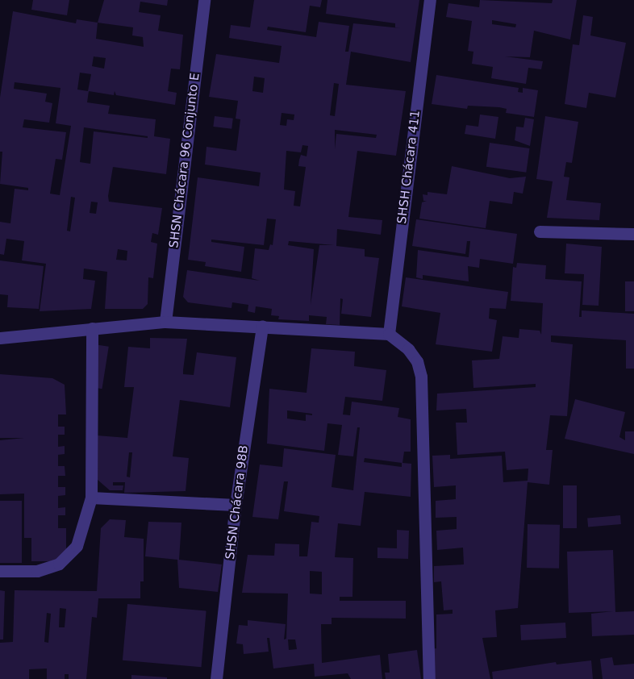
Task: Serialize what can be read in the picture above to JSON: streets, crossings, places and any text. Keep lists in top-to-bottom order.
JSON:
{
  "streets": {
    "street": ["SHSN Chácara 96 Conjunto E", "SHSH Chácara 411", "SHSN Chácara 98B"]
  }
}
